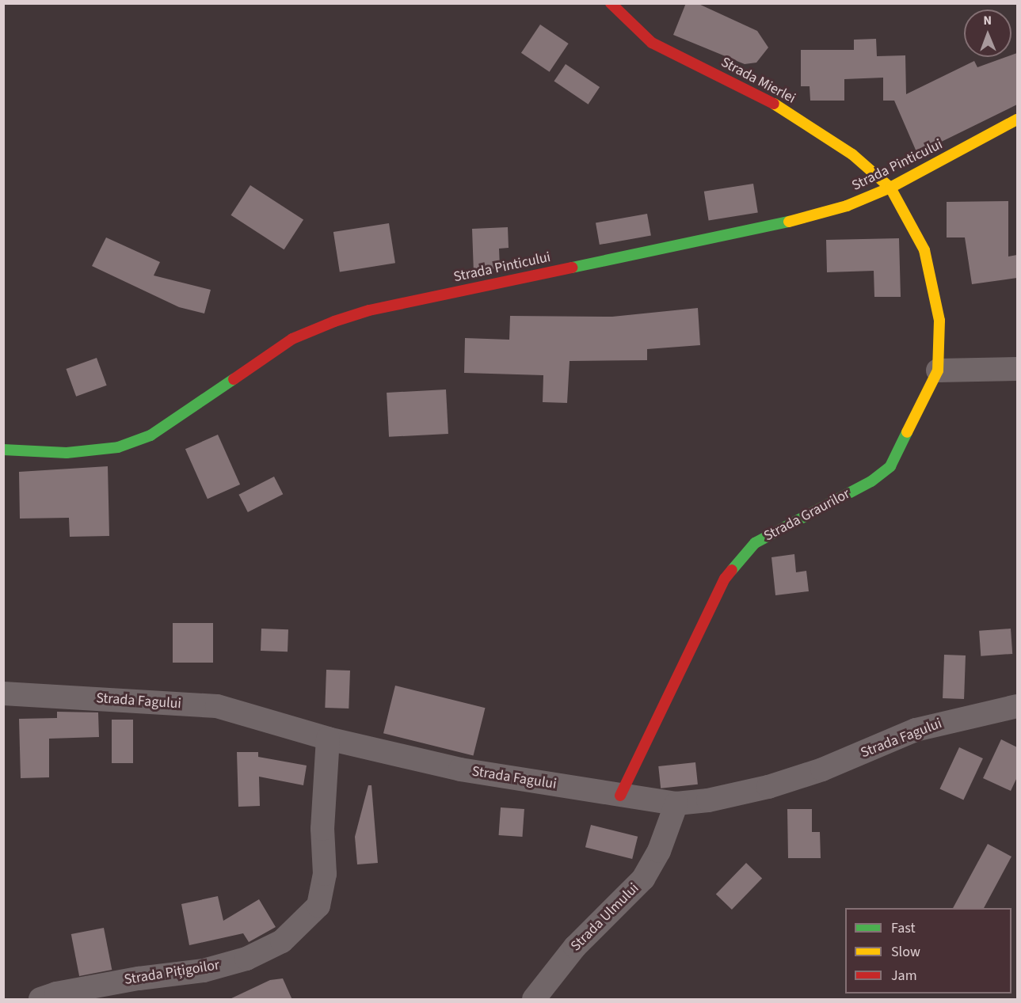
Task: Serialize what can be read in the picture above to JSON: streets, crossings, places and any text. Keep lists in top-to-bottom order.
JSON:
{
  "streets": {
    "street": [
      "Strada Mierlei",
      "Strada Pinticului",
      "Strada Graurilor",
      "Strada Fagului",
      "Strada Ulmului",
      "Strada Pițigoilor"
    ]
  },
  "crossings": [
    ["Strada Mierlei", "Strada Pinticului"],
    ["Strada Mierlei", "Strada Graurilor"],
    ["Strada Pinticului", "Strada Graurilor"],
    ["Strada Graurilor", "Strada Fagului"],
    ["Strada Fagului", "Strada Ulmului"],
    ["Strada Fagului", "Strada Pițigoilor"]
  ],
  "legend": ["Fast", "Slow", "Jam"],
  "north": "top"
}
